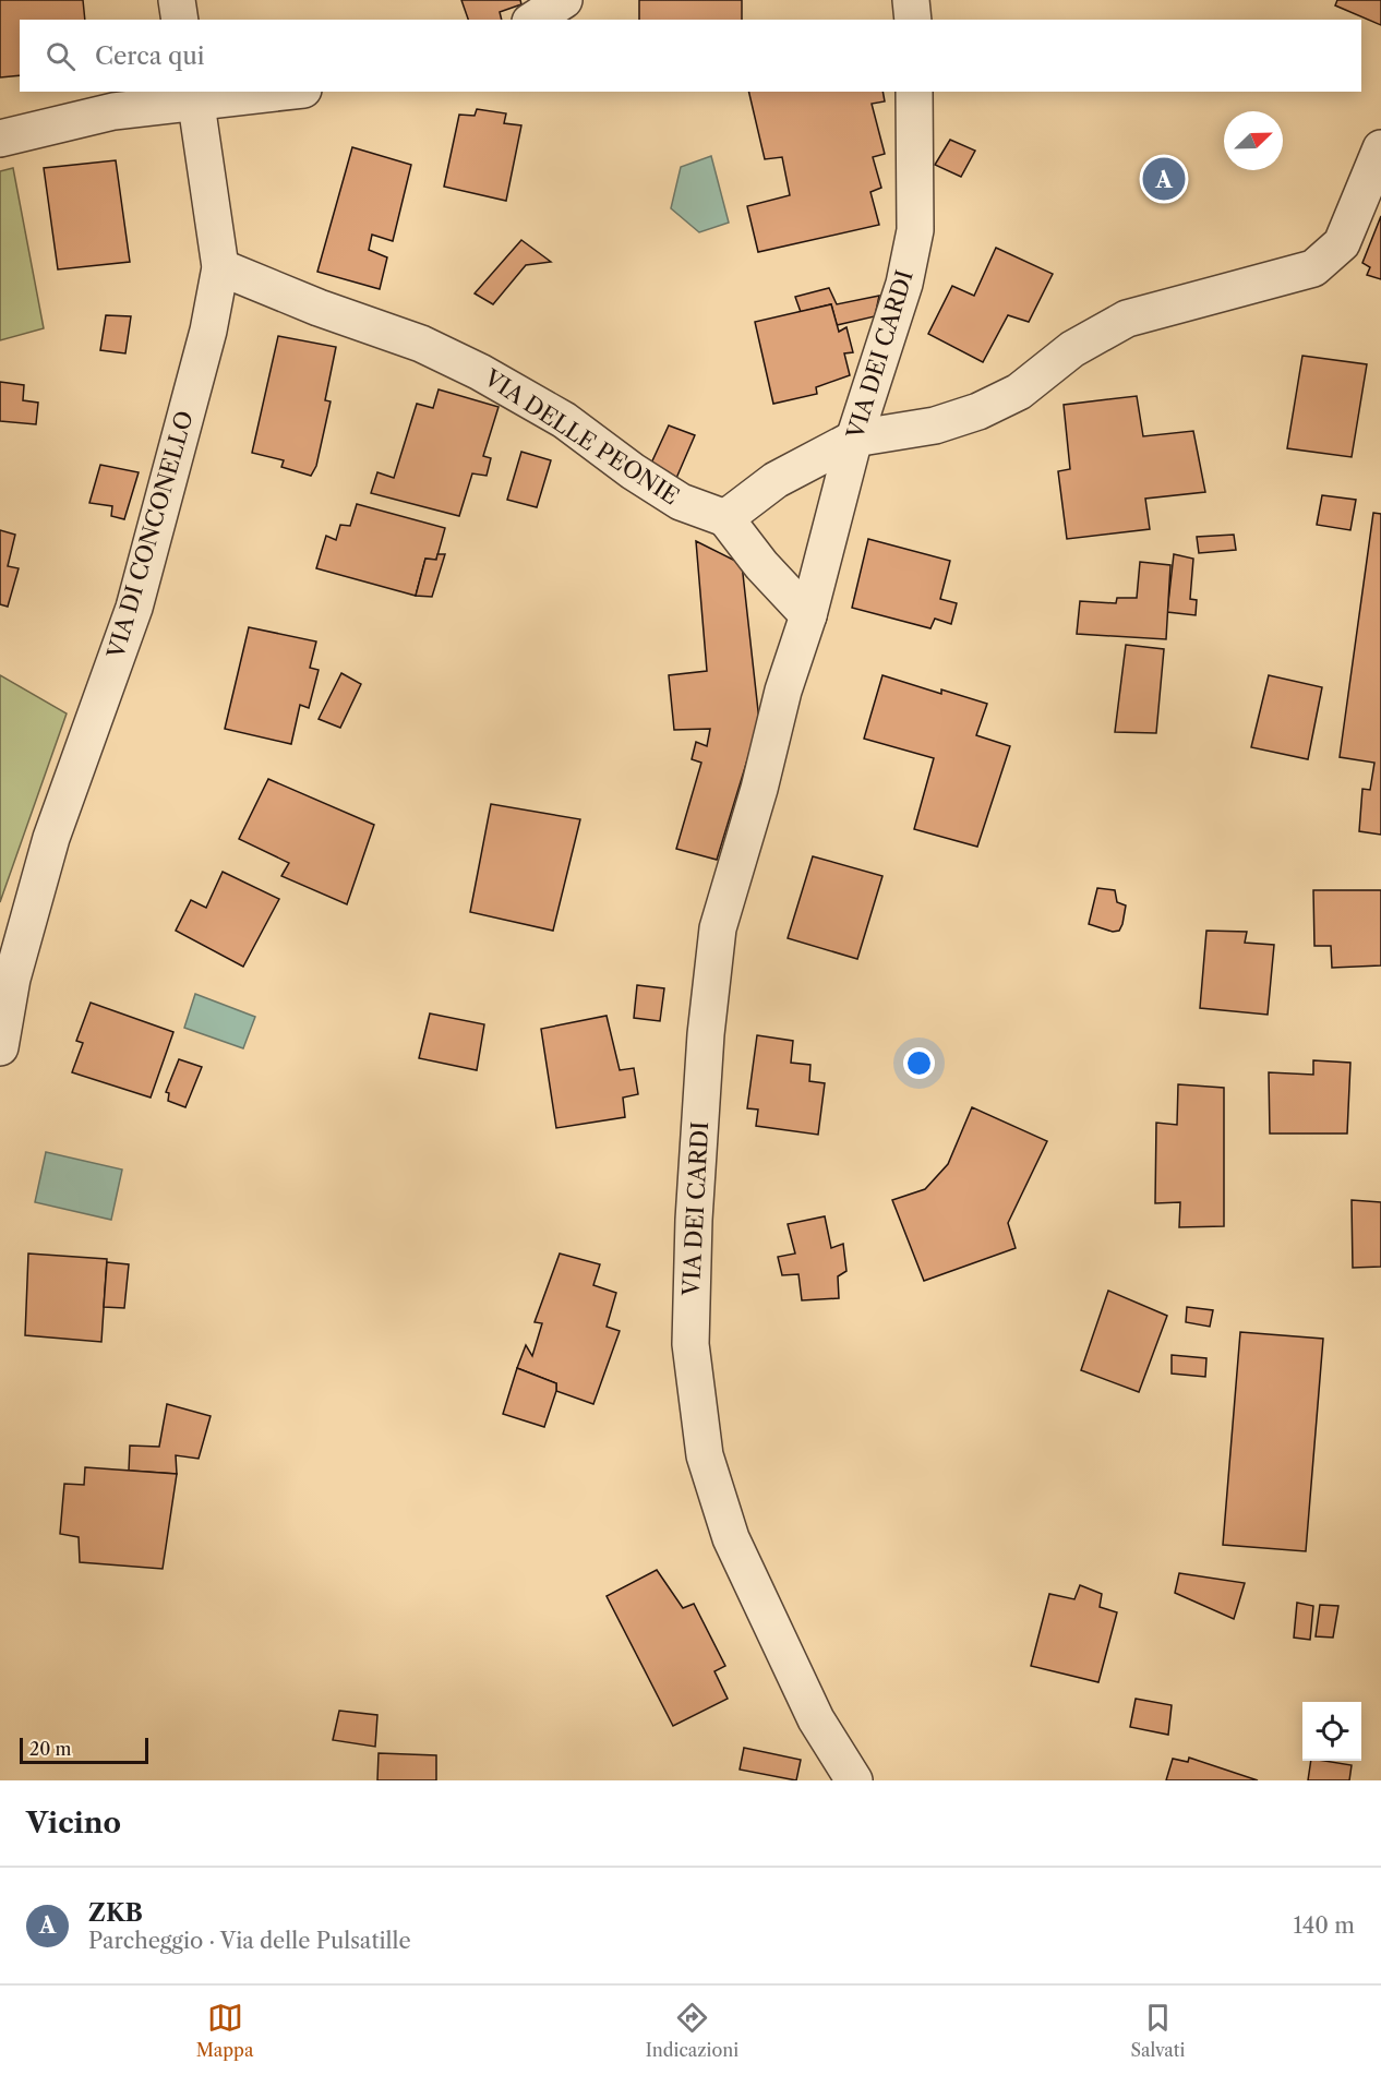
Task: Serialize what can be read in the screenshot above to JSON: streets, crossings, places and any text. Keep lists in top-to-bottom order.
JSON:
{
  "streets": {
    "street": ["VIA DEI CARDI", "VIA DELLE PEONIE", "VIA DI CONCONELLO"]
  },
  "crossings": [
    ["VIA DELLE PEONIE", "VIA DI CONCONELLO"]
  ],
  "scale_bar": "20 m",
  "north": "top right",
  "page": {
    "search": "Cerca qui",
    "pins": "A",
    "scale": "20 m",
    "heading": "Vicino",
    "list": [
      {
        "mark": "A",
        "name": "ZKB",
        "note": "Parcheggio · Via delle Pulsatille",
        "value": "140 m"
      }
    ],
    "nav": ["Mappa", "Indicazioni", "Salvati"]
  }
}
